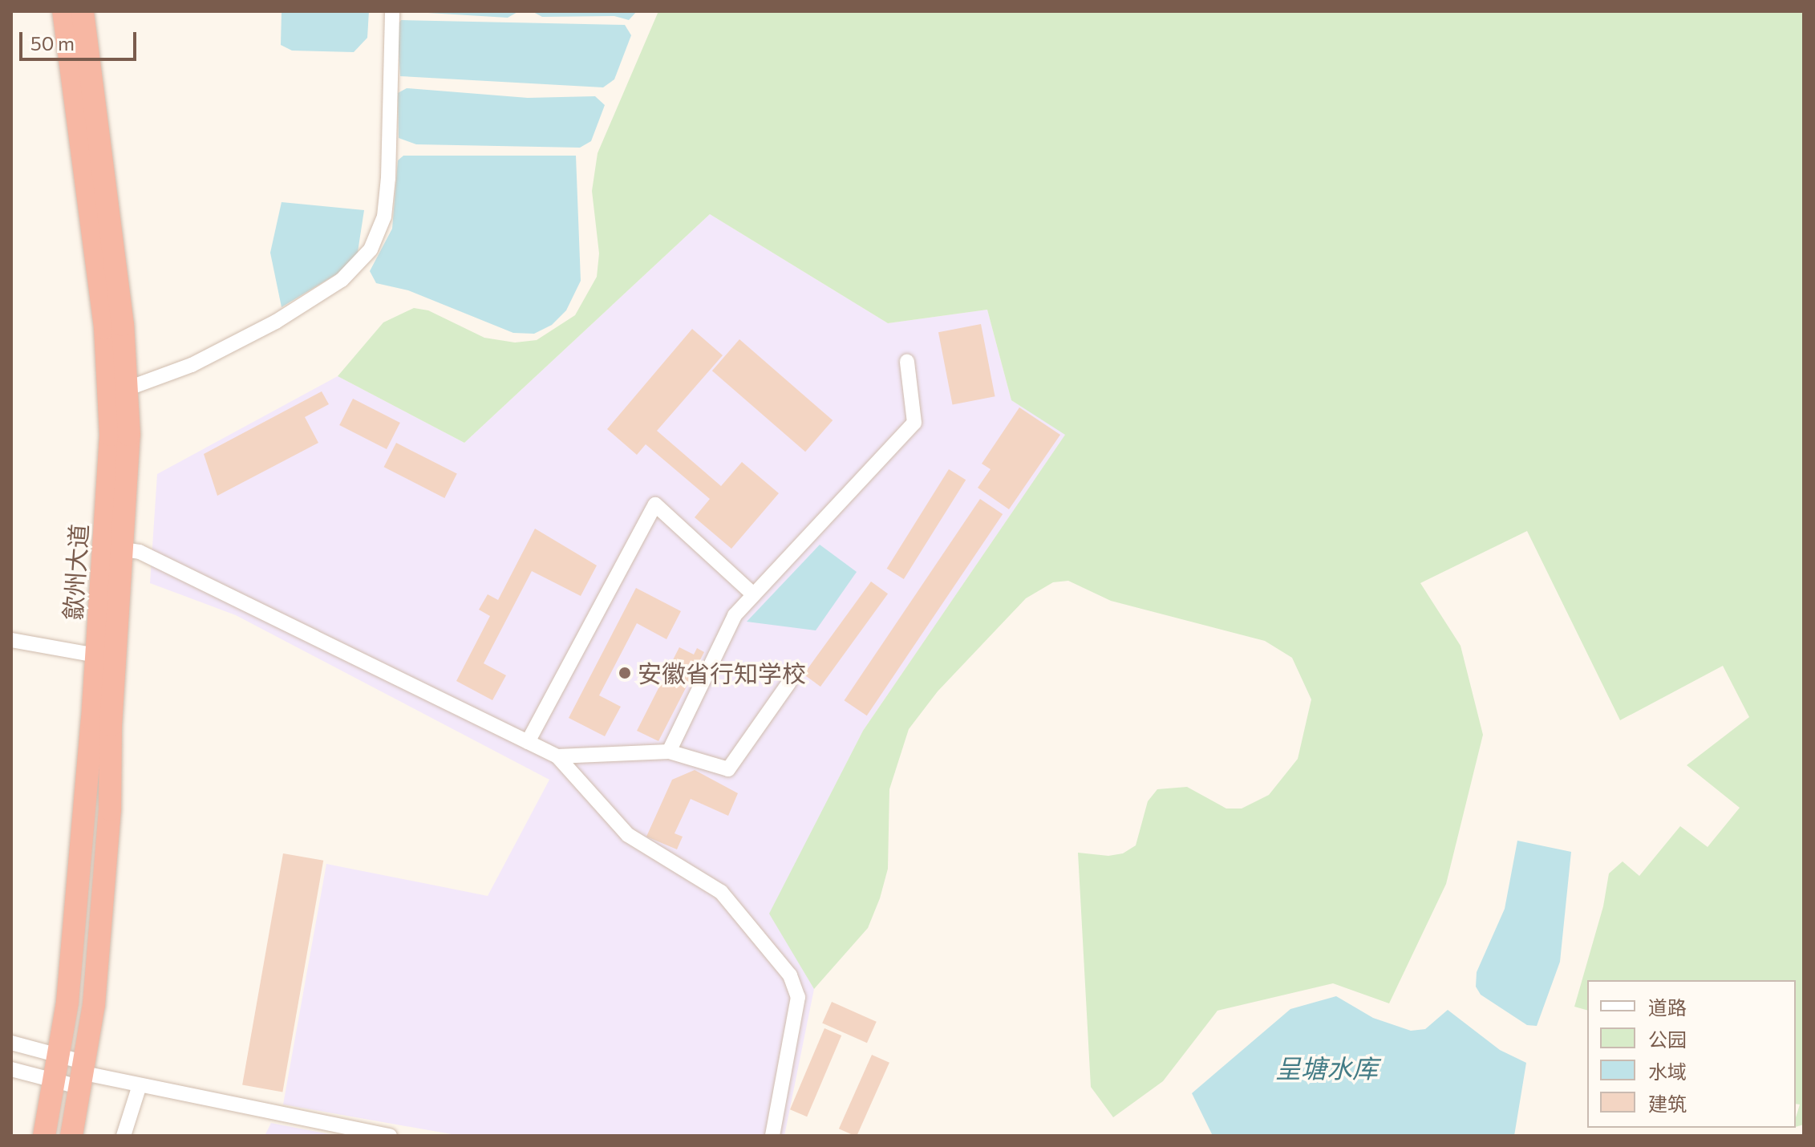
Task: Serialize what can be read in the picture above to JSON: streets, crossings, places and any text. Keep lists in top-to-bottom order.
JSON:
{
  "streets": {
    "highway": ["歙州大道"]
  },
  "water": ["呈塘水库"],
  "places": ["安徽省行知学校"],
  "legend": [
    "道路",
    "公园",
    "水域",
    "建筑"
  ],
  "scale_bar": "50 m"
}
